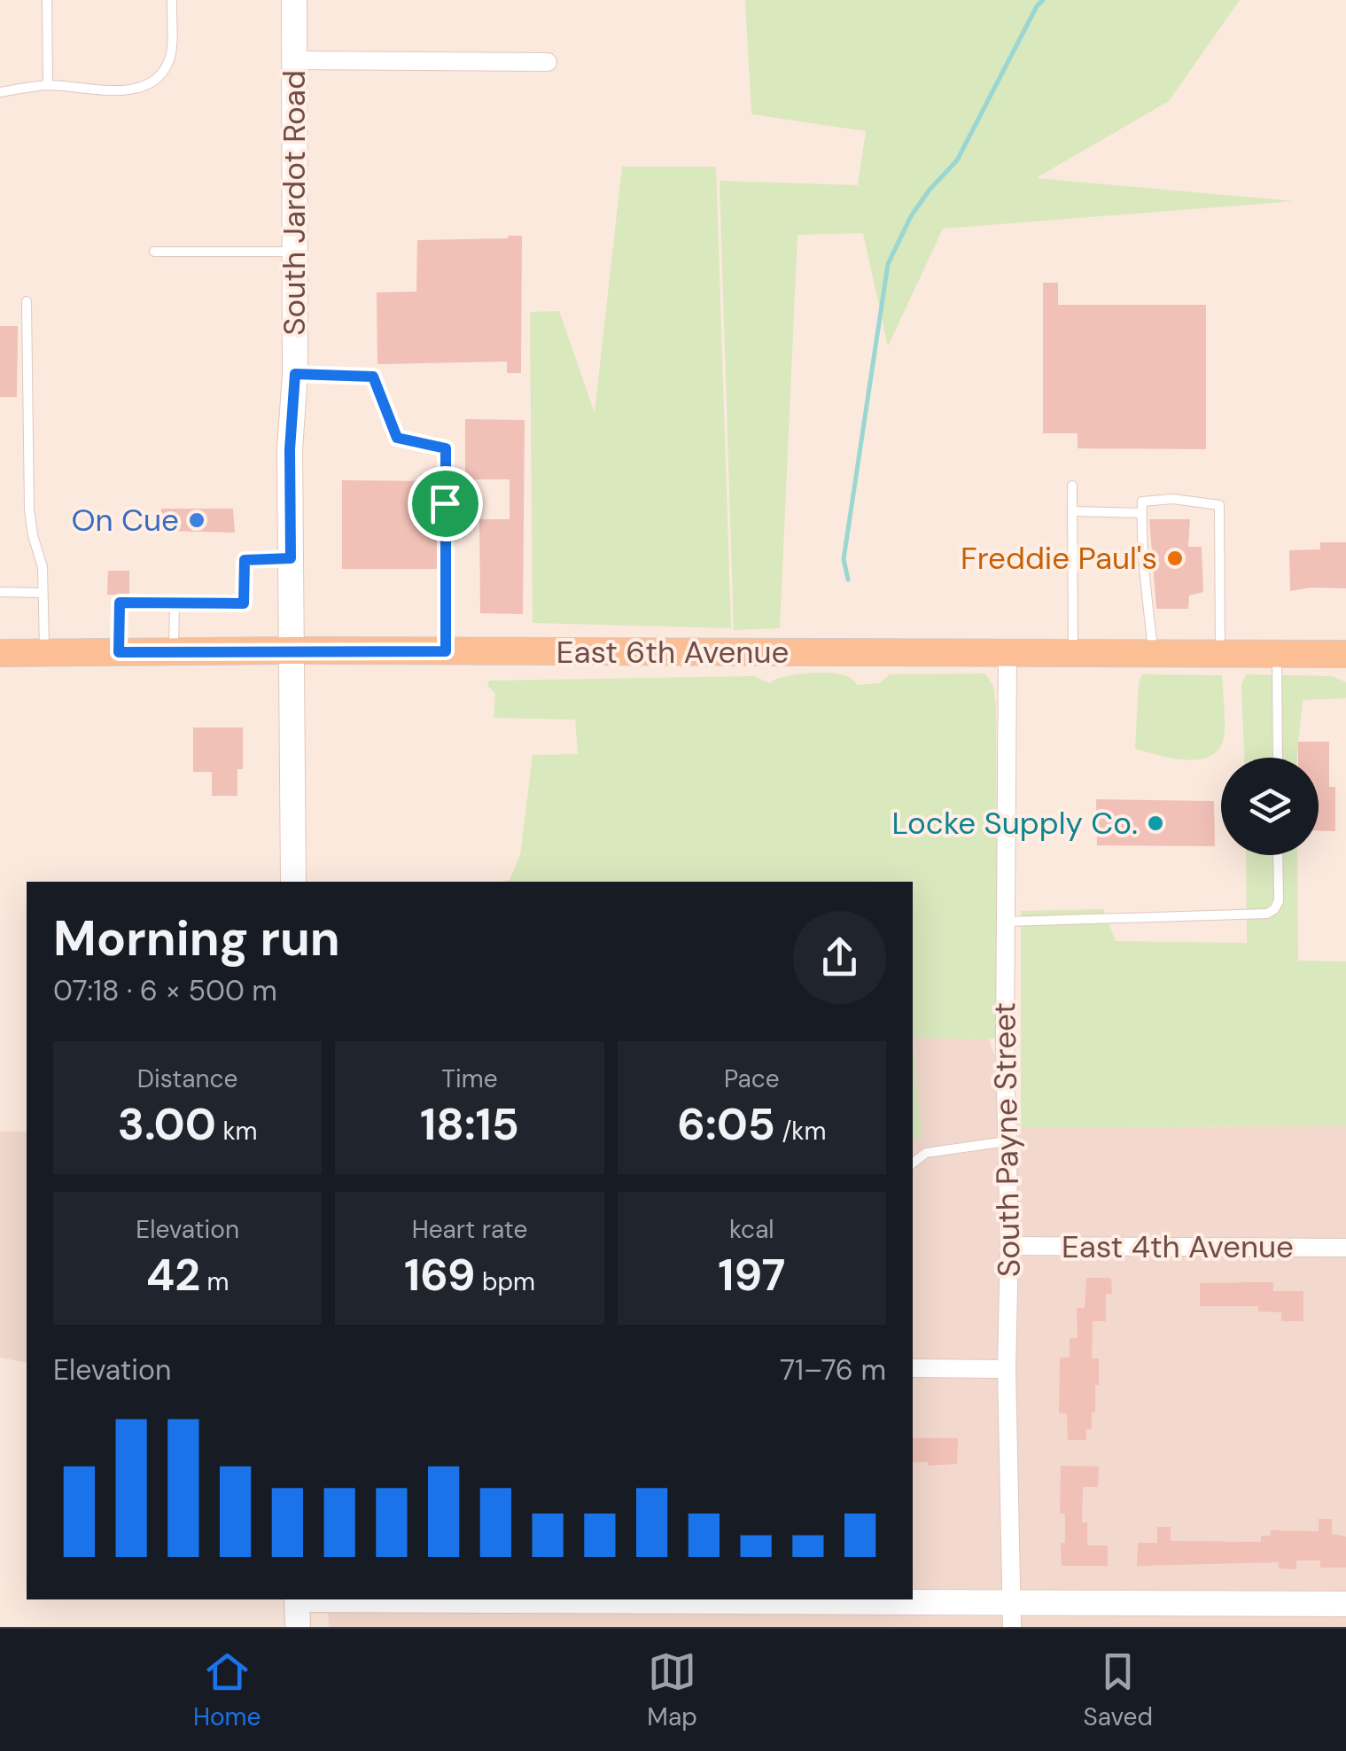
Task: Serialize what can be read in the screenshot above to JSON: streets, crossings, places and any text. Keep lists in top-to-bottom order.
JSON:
{
  "streets": {
    "main road": ["East 6th Avenue"],
    "street": ["South Jardot Road", "South Payne Street", "East 4th Avenue"]
  },
  "crossings": [
    ["South Jardot Road", "East 6th Avenue"],
    ["East 6th Avenue", "South Payne Street"],
    ["South Payne Street", "East 4th Avenue"]
  ],
  "places": ["On Cue", "Freddie Paul's", "Locke Supply Co."],
  "page": {
    "heading": ["Morning run", "07:18 · 6 × 500 m"],
    "stats": [
      ["Distance", "3.00 km"],
      ["Time", "18:15"],
      ["Pace", "6:05 /km"],
      ["Elevation", "42 m"],
      ["Heart rate", "169 bpm"],
      ["kcal", "197"]
    ],
    "chart": ["Elevation", "71–76 m"],
    "tabs": ["Home", "Map", "Saved"]
  }
}
